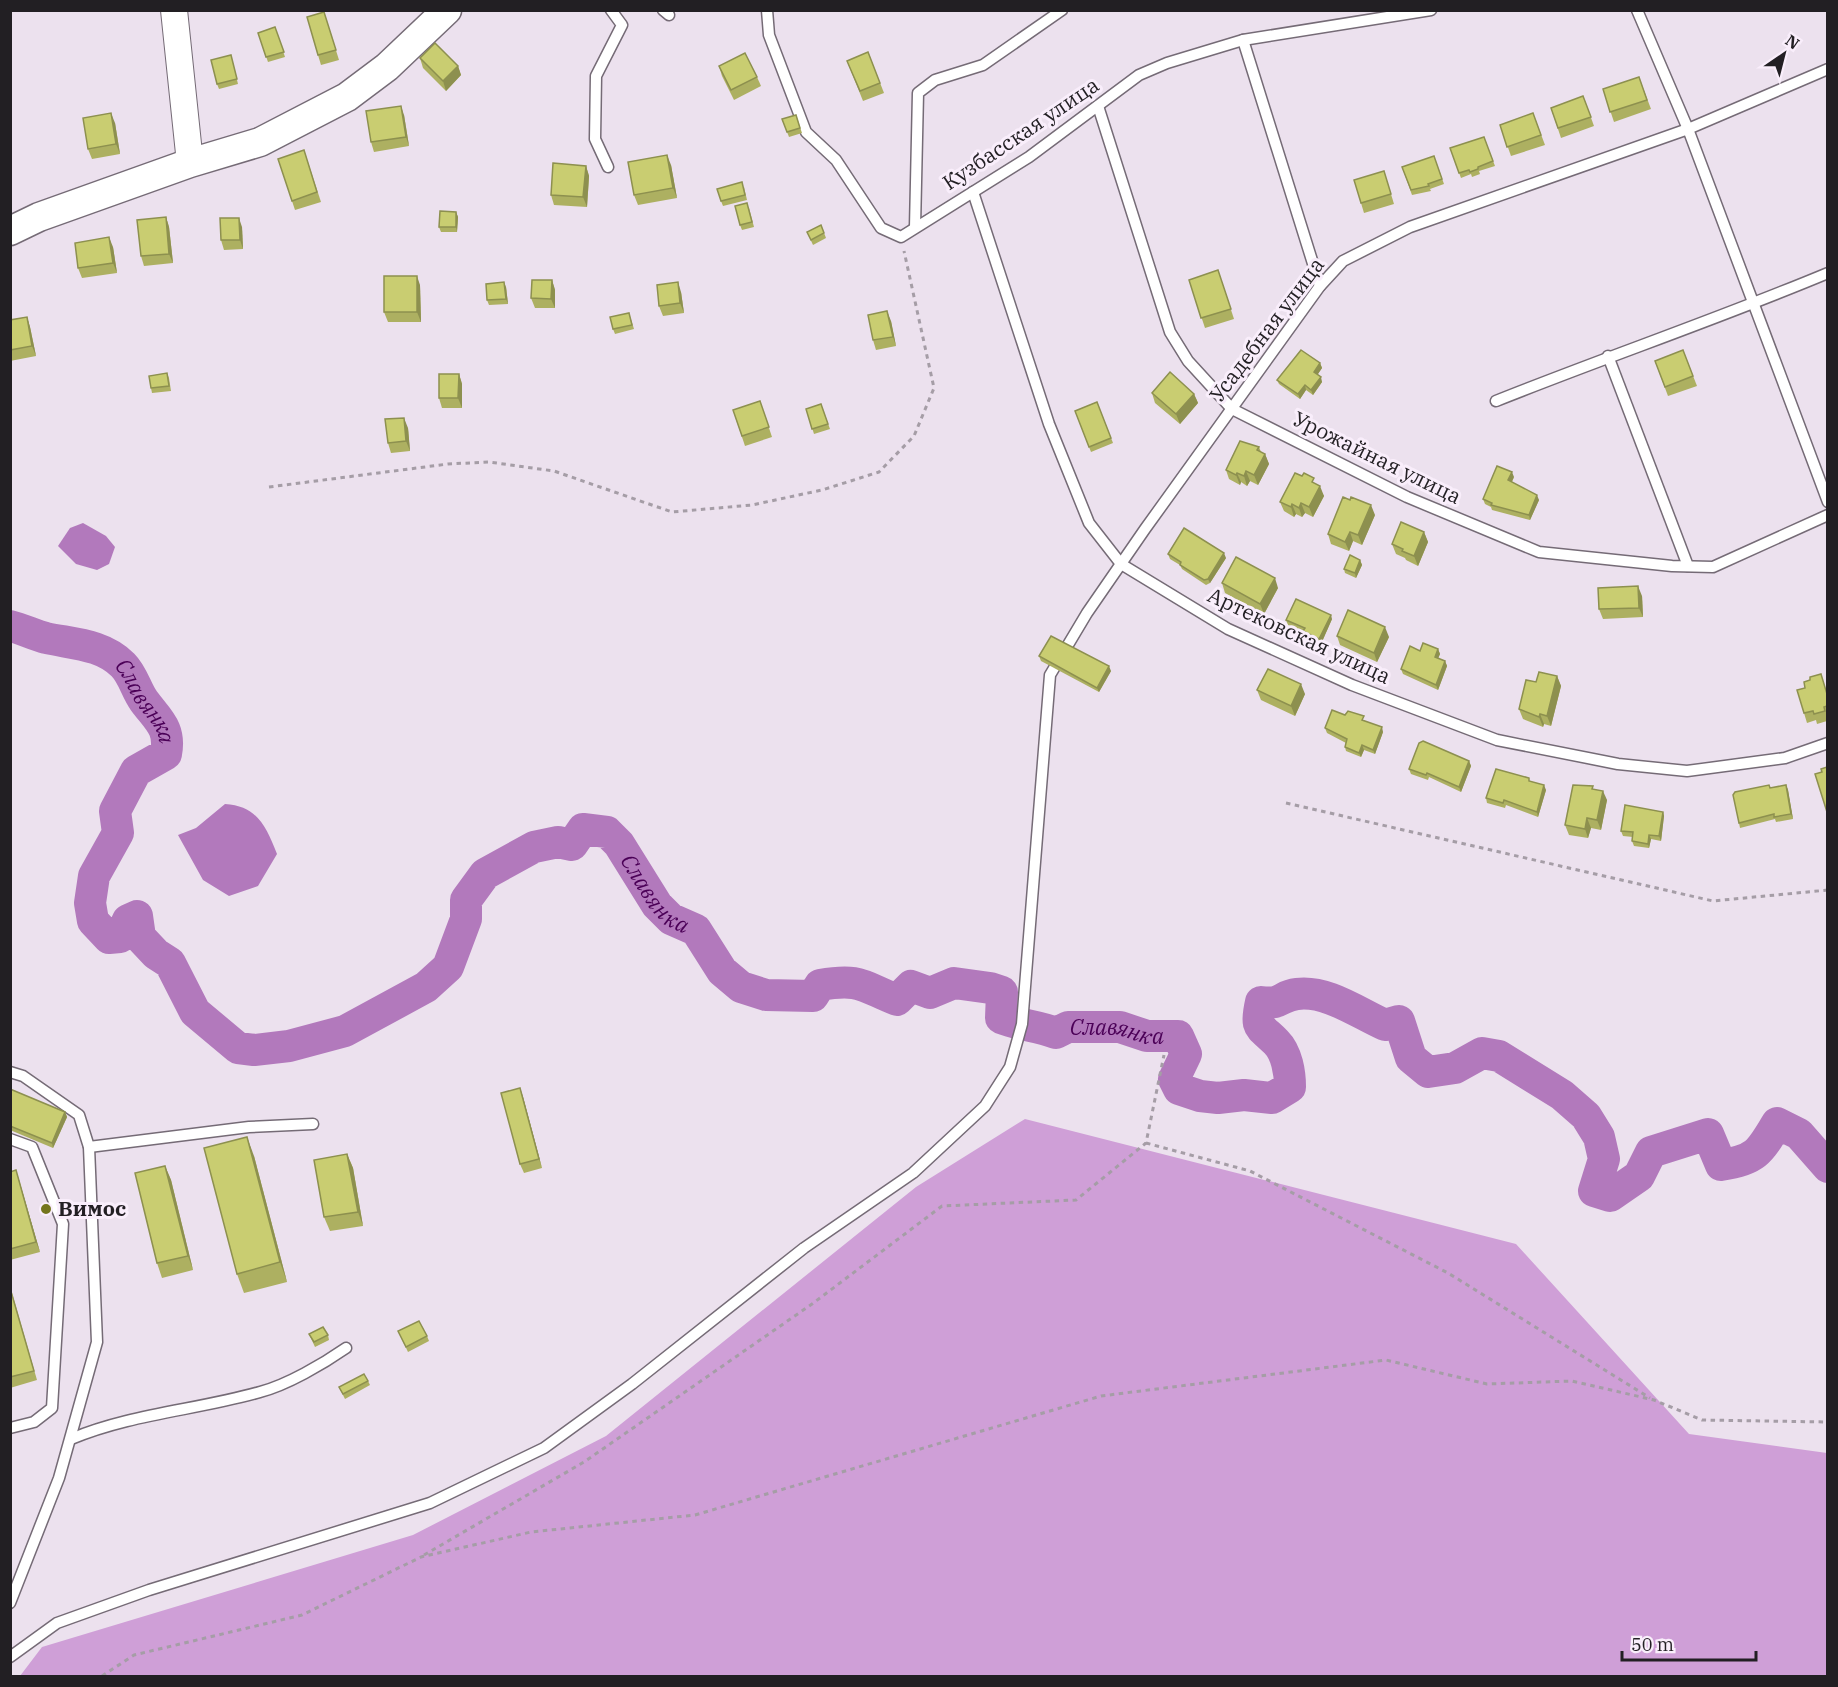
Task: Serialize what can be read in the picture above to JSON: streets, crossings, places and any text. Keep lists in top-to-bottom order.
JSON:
{
  "streets": {
    "lane": [
      "Кузбасская улица",
      "Усадебная улица",
      "Урожайная улица",
      "Артековская улица"
    ]
  },
  "crossings": [
    ["Кузбасская улица", "Урожайная улица"],
    ["Кузбасская улица", "Артековская улица"],
    ["Усадебная улица", "Урожайная улица"],
    ["Усадебная улица", "Артековская улица"]
  ],
  "water": ["Славянка"],
  "places": ["Вимос"],
  "scale_bar": "50 m",
  "north": "top right"
}
